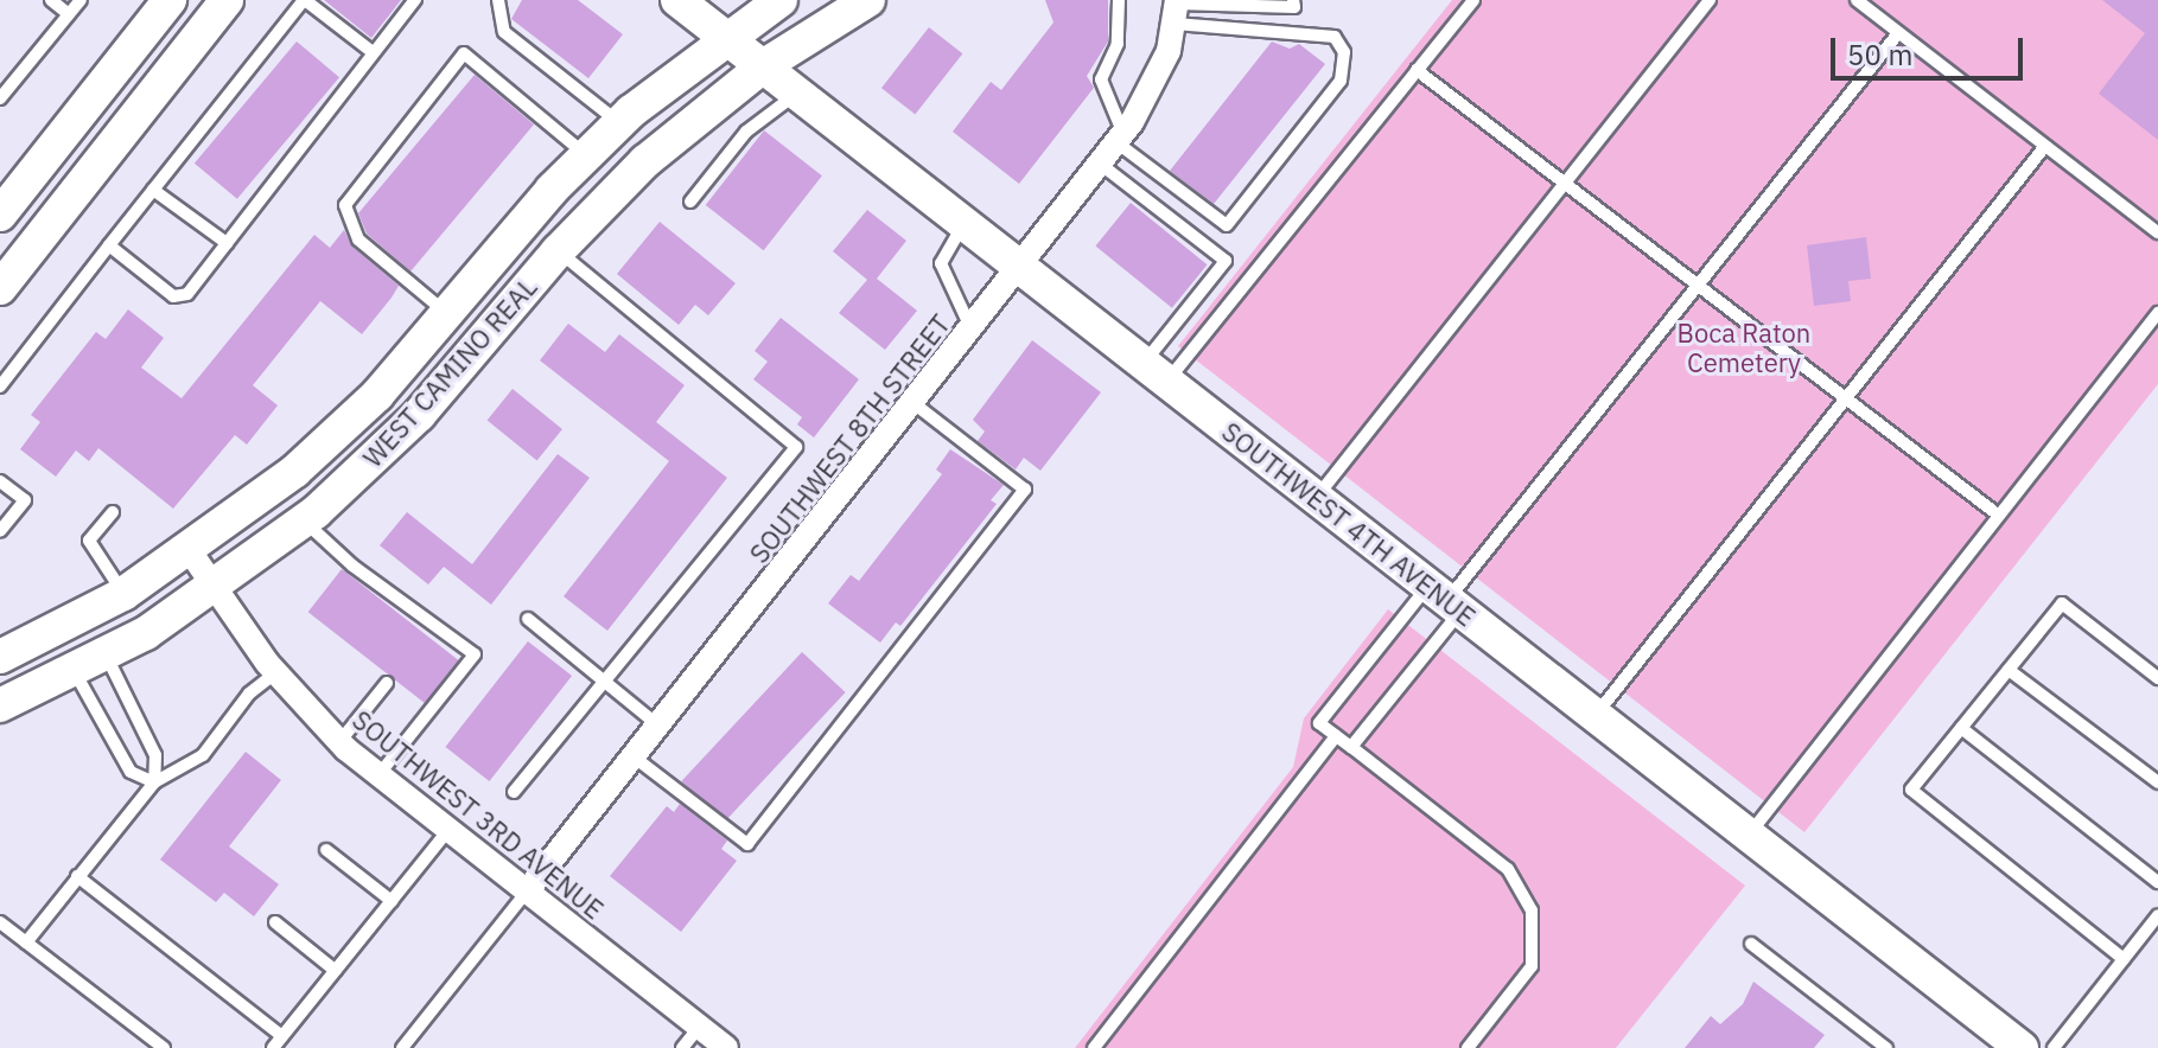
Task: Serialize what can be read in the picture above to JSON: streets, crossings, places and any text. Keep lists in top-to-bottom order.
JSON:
{
  "streets": {
    "street": [
      "WEST CAMINO REAL",
      "SOUTHWEST 8TH STREET",
      "SOUTHWEST 4TH AVENUE",
      "SOUTHWEST 3RD AVENUE"
    ]
  },
  "crossings": [
    ["WEST CAMINO REAL", "SOUTHWEST 4TH AVENUE"],
    ["WEST CAMINO REAL", "SOUTHWEST 3RD AVENUE"],
    ["SOUTHWEST 8TH STREET", "SOUTHWEST 4TH AVENUE"],
    ["SOUTHWEST 8TH STREET", "SOUTHWEST 3RD AVENUE"]
  ],
  "parks": ["Boca Raton Cemetery"],
  "scale_bar": "50 m"
}
